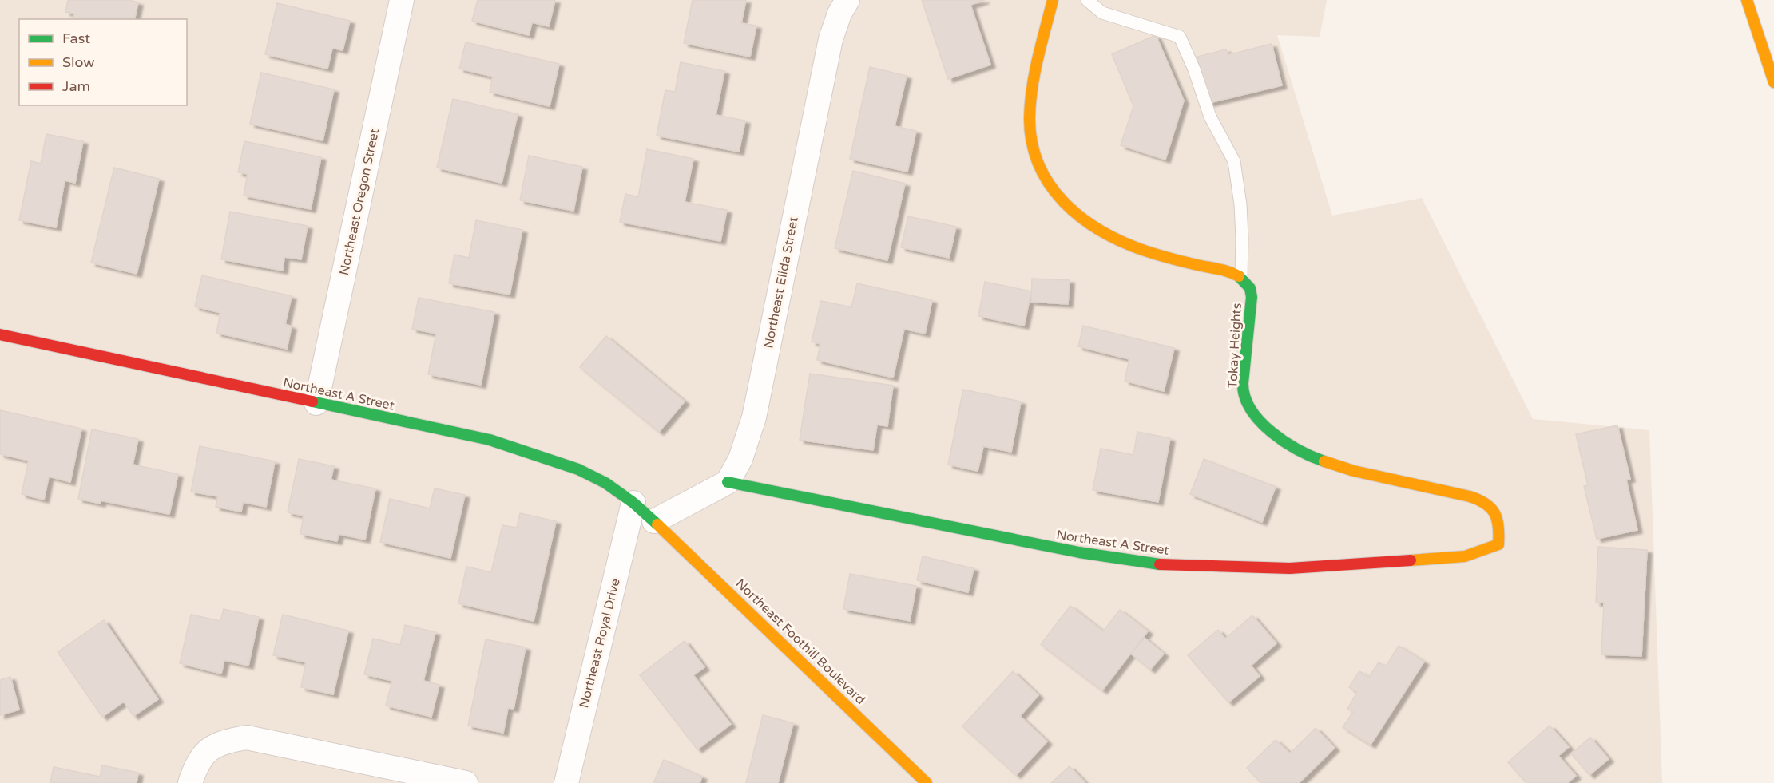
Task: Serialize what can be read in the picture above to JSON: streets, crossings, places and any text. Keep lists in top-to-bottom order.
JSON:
{
  "streets": {
    "main road": ["Tokay Heights", "Northeast A Street", "Northeast Foothill Boulevard"],
    "street": ["Northeast Oregon Street", "Northeast Elida Street", "Northeast Royal Drive"]
  },
  "crossings": [
    ["Northeast Oregon Street", "Northeast A Street"],
    ["Northeast Elida Street", "Northeast A Street"],
    ["Tokay Heights", "Northeast A Street"],
    ["Northeast A Street", "Northeast Foothill Boulevard"],
    ["Northeast A Street", "Northeast Royal Drive"]
  ],
  "legend": ["Fast", "Slow", "Jam"]
}
